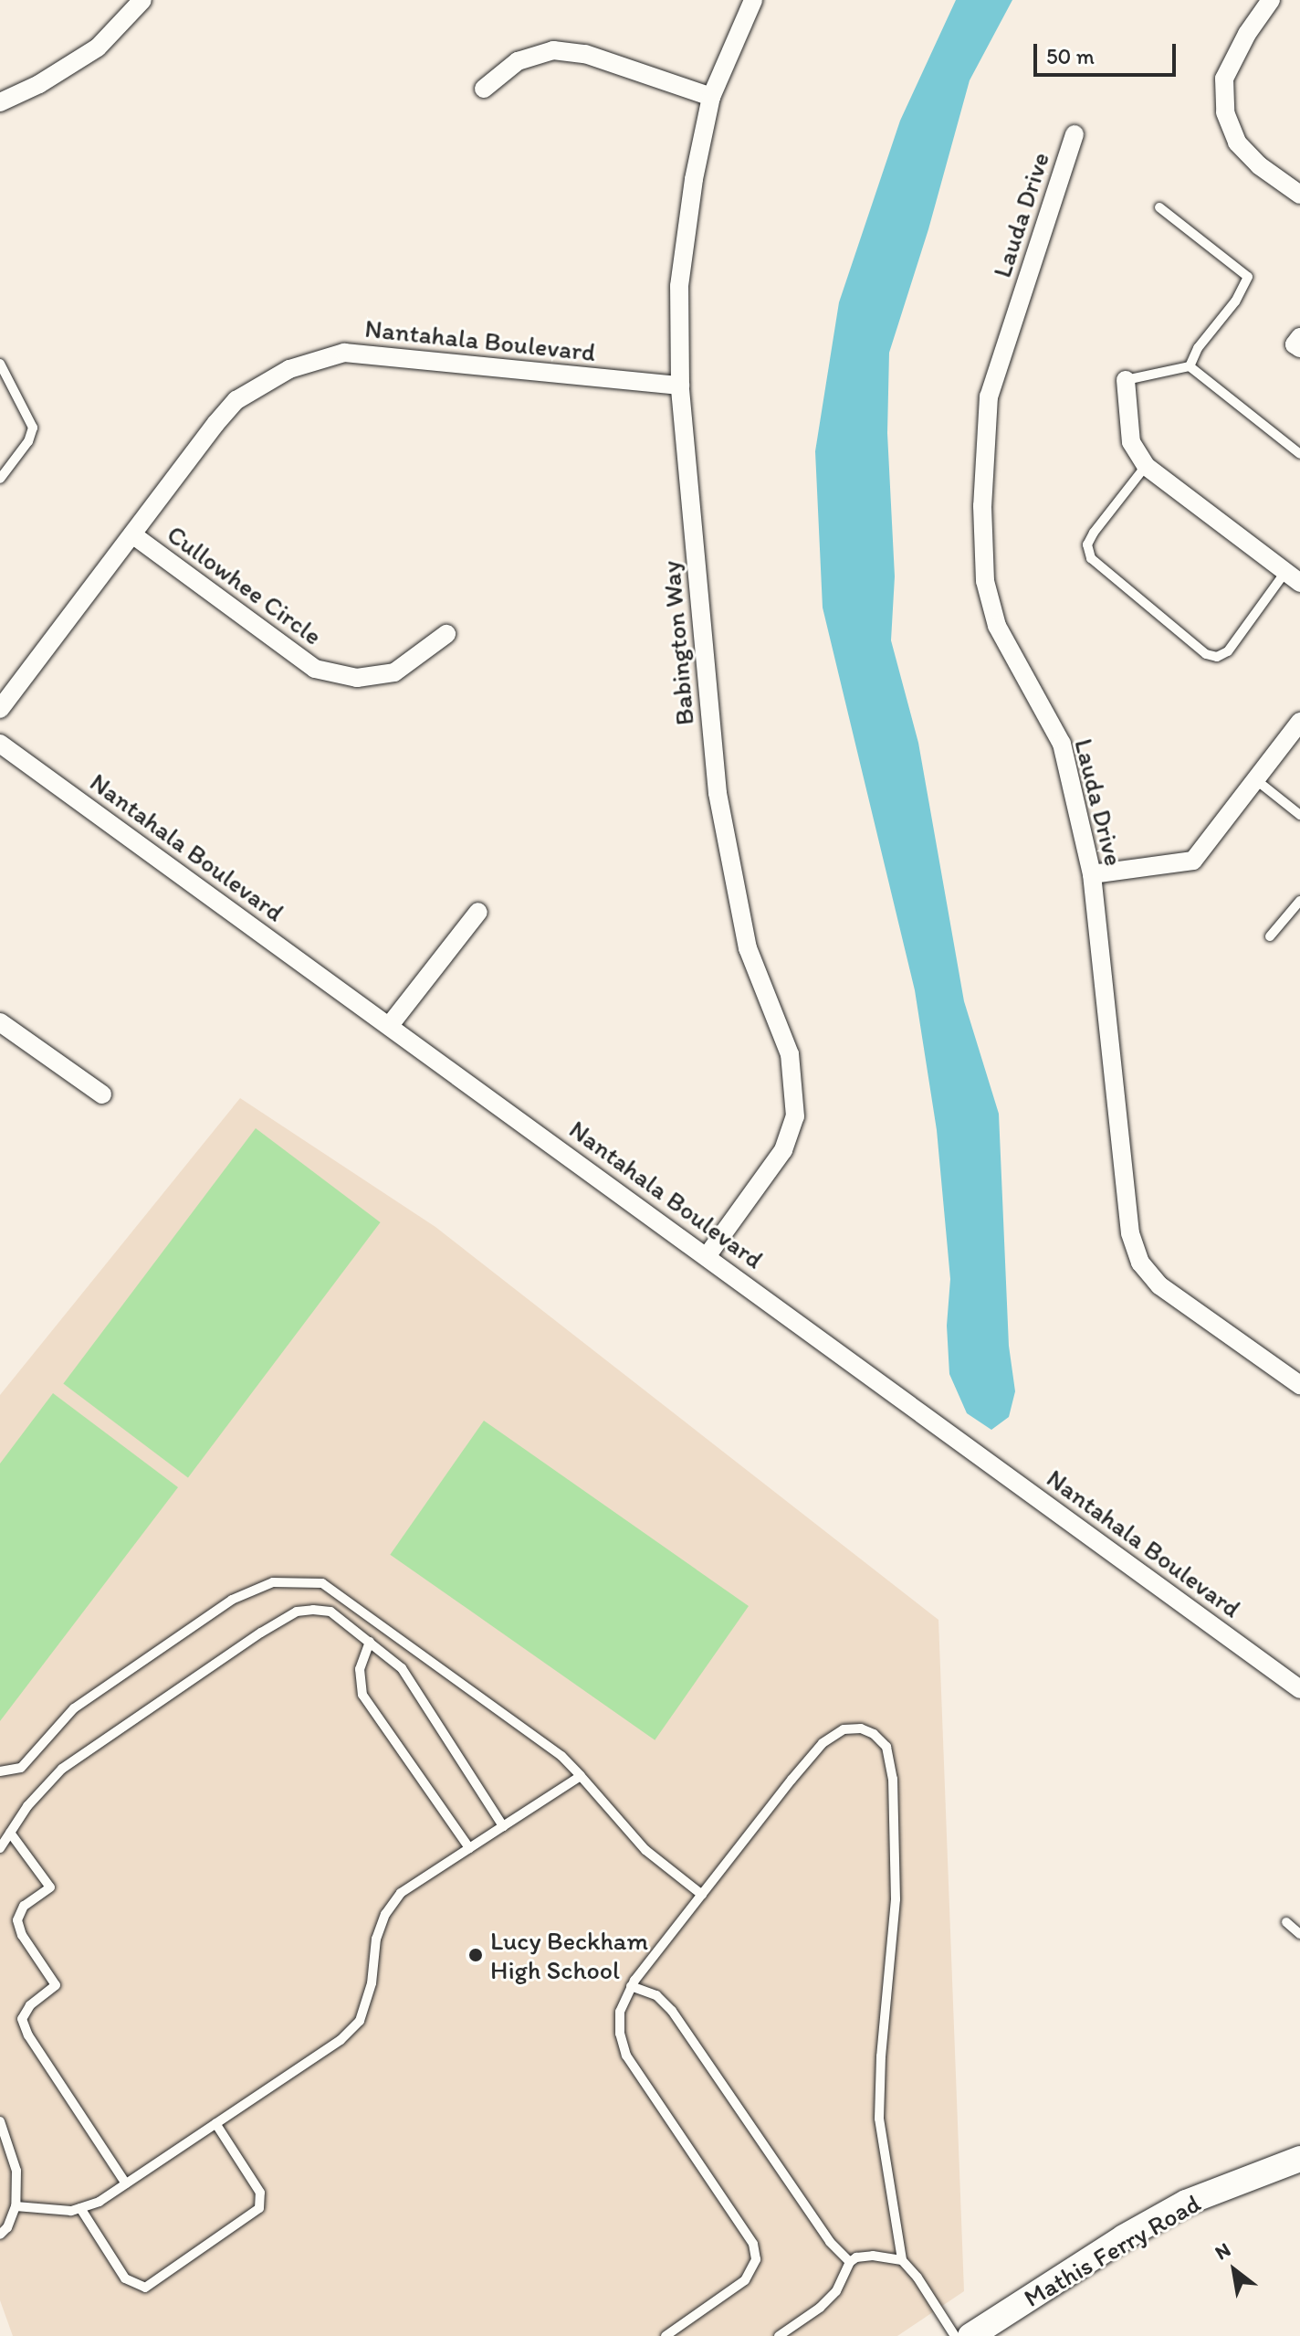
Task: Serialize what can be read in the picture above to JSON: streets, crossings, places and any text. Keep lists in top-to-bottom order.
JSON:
{
  "streets": {
    "main road": ["Mathis Ferry Road"],
    "street": [
      "Lauda Drive",
      "Nantahala Boulevard",
      "Cullowhee Circle",
      "Babington Way"
    ]
  },
  "crossings": [
    ["Nantahala Boulevard", "Cullowhee Circle"],
    ["Nantahala Boulevard", "Babington Way"]
  ],
  "places": ["Lucy Beckham High School"],
  "scale_bar": "50 m",
  "north": "top left"
}
